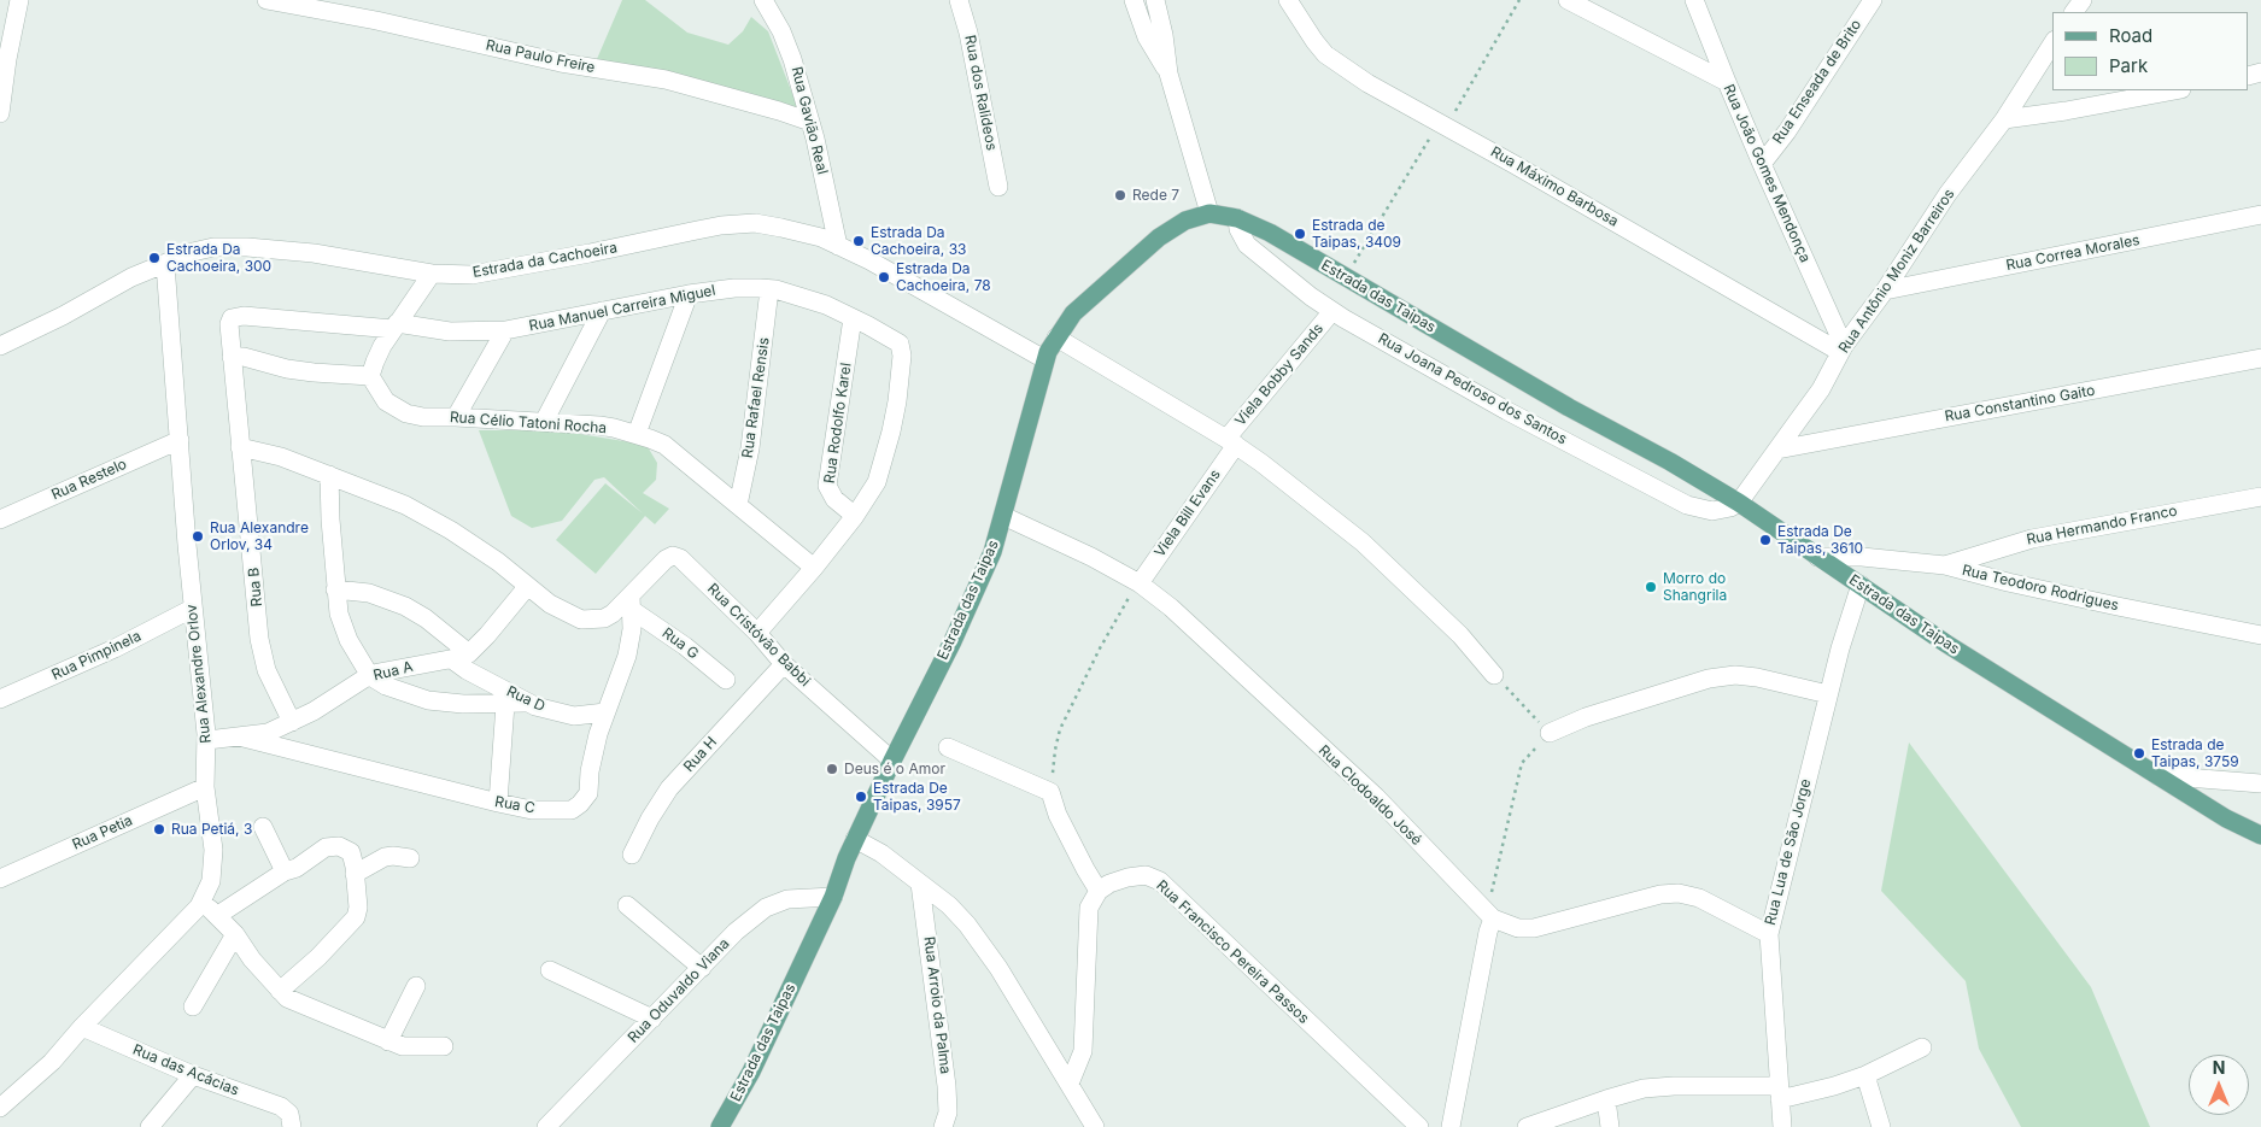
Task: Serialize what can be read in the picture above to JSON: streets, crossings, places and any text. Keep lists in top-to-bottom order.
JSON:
{
  "streets": {
    "main road": ["Estrada das Taipas"],
    "street": [
      "Rua Paulo Freire",
      "Rua Enseada de Brito",
      "Rua dos Ralideos",
      "Rua Gavião Real",
      "Rua João Gomes Mendonça",
      "Rua Máximo Barbosa",
      "Rua Correa Morales",
      "Estrada da Cachoeira",
      "Rua Antônio Moniz Barreiros",
      "Rua Manuel Carreira Miguel",
      "Viela Bobby Sands",
      "Rua Joana Pedroso dos Santos",
      "Rua Rafael Rensis",
      "Rua Constantino Gaito",
      "Rua Célio Tatoni Rocha",
      "Rua Rodolfo Karel",
      "Rua Restelo",
      "Viela Bill Evans",
      "Rua Hermando Franco",
      "Rua B",
      "Rua Teodoro Rodrigues",
      "Rua Cristóvão Babbi",
      "Rua G",
      "Rua Pimpinela",
      "Rua A",
      "Rua Alexandre Orlov",
      "Rua D",
      "Rua H",
      "Rua Clodoaldo José",
      "Rua C",
      "Rua Petia",
      "Rua Lua de São Jorge",
      "Rua Francisco Pereira Passos",
      "Rua Oduvaldo Viana",
      "Rua Arroio da Palma",
      "Rua das Acácias"
    ]
  },
  "crossings": [
    ["Rua Paulo Freire", "Rua Gavião Real"],
    ["Rua Enseada de Brito", "Rua João Gomes Mendonça"],
    ["Rua Gavião Real", "Estrada da Cachoeira"],
    ["Rua João Gomes Mendonça", "Rua Máximo Barbosa"],
    ["Rua João Gomes Mendonça", "Rua Antônio Moniz Barreiros"],
    ["Rua Máximo Barbosa", "Rua Antônio Moniz Barreiros"],
    ["Rua Correa Morales", "Rua Antônio Moniz Barreiros"],
    ["Estrada da Cachoeira", "Estrada das Taipas"],
    ["Estrada da Cachoeira", "Rua Alexandre Orlov"],
    ["Rua Antônio Moniz Barreiros", "Estrada das Taipas"],
    ["Rua Antônio Moniz Barreiros", "Rua Joana Pedroso dos Santos"],
    ["Rua Antônio Moniz Barreiros", "Rua Constantino Gaito"],
    ["Estrada das Taipas", "Rua Joana Pedroso dos Santos"],
    ["Estrada das Taipas", "Rua Teodoro Rodrigues"],
    ["Estrada das Taipas", "Rua Cristóvão Babbi"],
    ["Estrada das Taipas", "Rua Clodoaldo José"],
    ["Estrada das Taipas", "Rua Lua de São Jorge"],
    ["Estrada das Taipas", "Rua Oduvaldo Viana"],
    ["Rua Manuel Carreira Miguel", "Rua Rafael Rensis"],
    ["Rua Manuel Carreira Miguel", "Rua Célio Tatoni Rocha"],
    ["Rua Manuel Carreira Miguel", "Rua Rodolfo Karel"],
    ["Rua Manuel Carreira Miguel", "Rua B"],
    ["Rua Manuel Carreira Miguel", "Rua Cristóvão Babbi"],
    ["Viela Bobby Sands", "Rua Joana Pedroso dos Santos"],
    ["Viela Bobby Sands", "Viela Bill Evans"],
    ["Rua Rafael Rensis", "Rua Célio Tatoni Rocha"],
    ["Rua Restelo", "Rua Alexandre Orlov"],
    ["Viela Bill Evans", "Rua Clodoaldo José"],
    ["Rua Hermando Franco", "Rua Teodoro Rodrigues"],
    ["Rua B", "Rua A"],
    ["Rua Cristóvão Babbi", "Rua G"],
    ["Rua Cristóvão Babbi", "Rua H"],
    ["Rua Cristóvão Babbi", "Rua C"],
    ["Rua G", "Rua C"],
    ["Rua Pimpinela", "Rua Alexandre Orlov"],
    ["Rua A", "Rua Alexandre Orlov"],
    ["Rua A", "Rua D"],
    ["Rua A", "Rua C"],
    ["Rua Alexandre Orlov", "Rua Petia"],
    ["Rua Alexandre Orlov", "Rua das Acácias"],
    ["Rua D", "Rua C"],
    ["Rua Clodoaldo José", "Rua Lua de São Jorge"]
  ],
  "places": [
    "Rede 7",
    "Estrada de Taipas, 3409",
    "Estrada Da Cachoeira, 33",
    "Estrada Da Cachoeira, 300",
    "Estrada Da Cachoeira, 78",
    "Rua Alexandre Orlov, 34",
    "Estrada De Taipas, 3610",
    "Morro do Shangrila",
    "Estrada de Taipas, 3759",
    "Deus é o Amor",
    "Estrada De Taipas, 3957",
    "Rua Petiá, 3"
  ],
  "legend": ["Road", "Park"],
  "north": "top"
}
